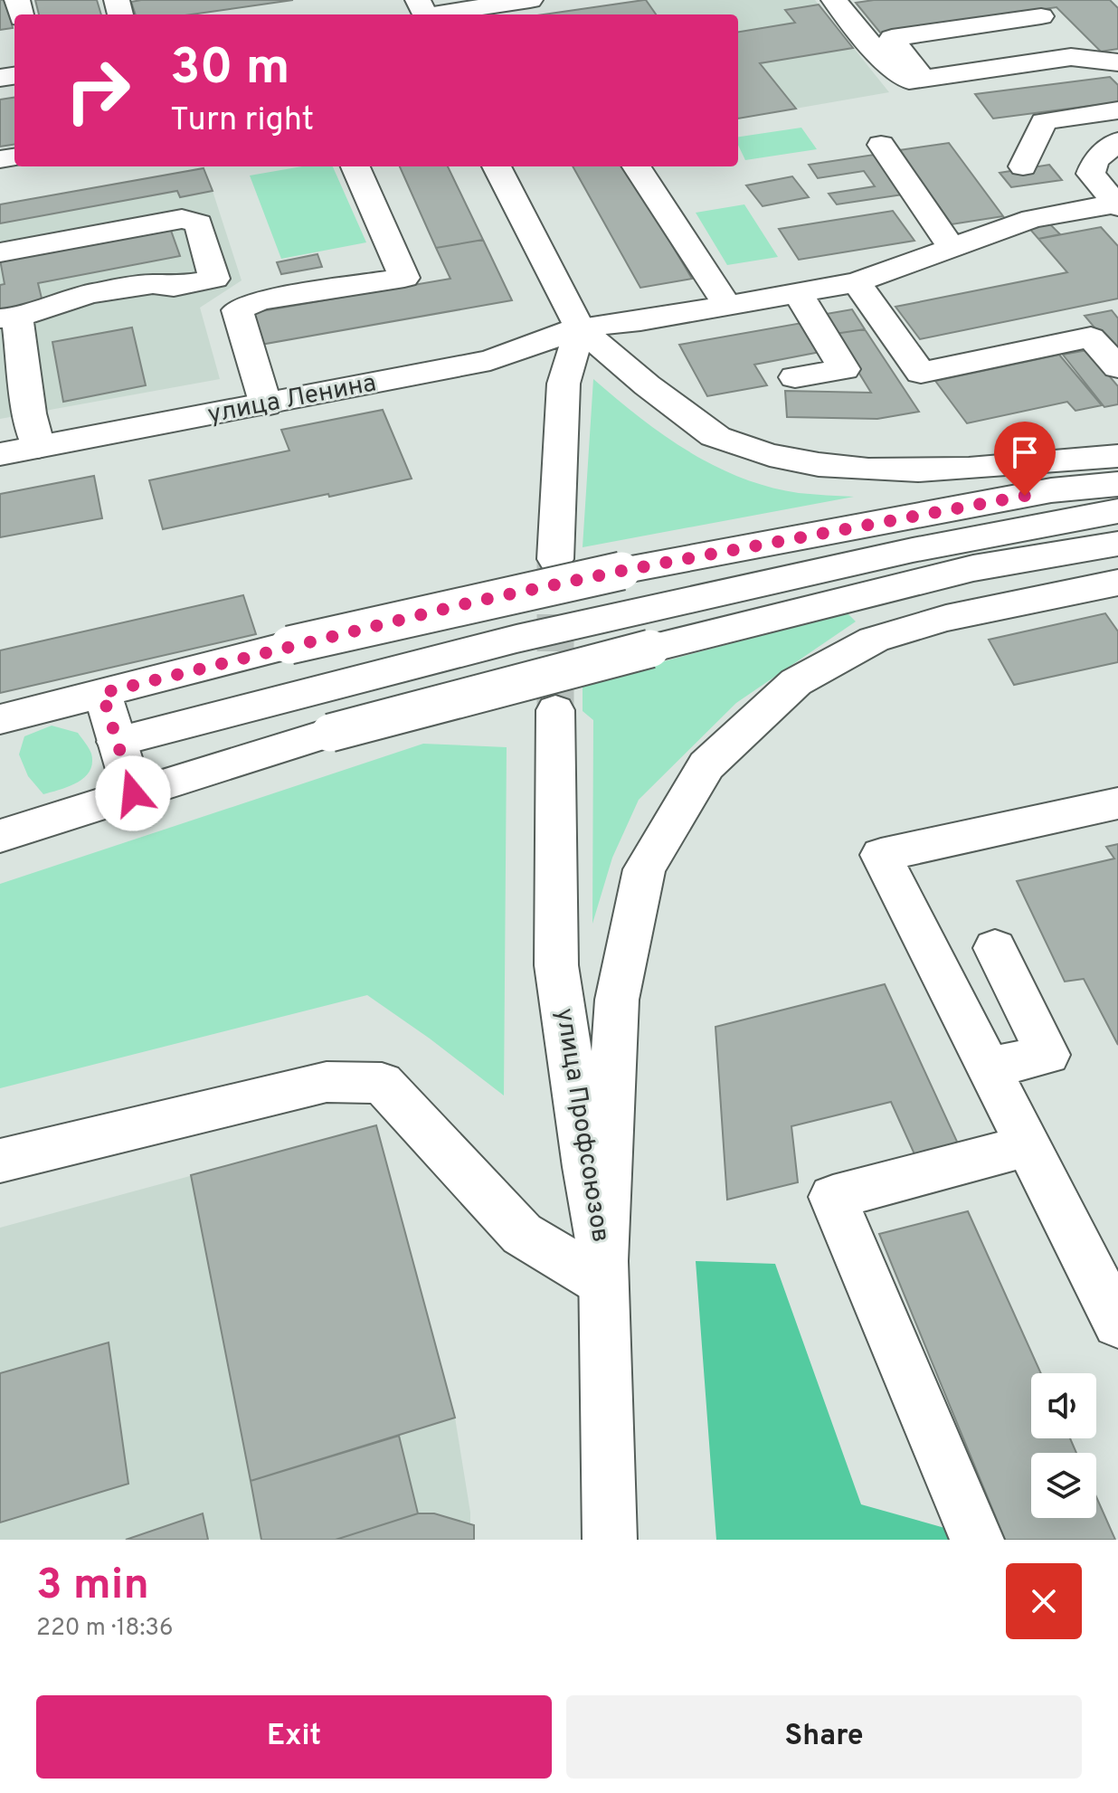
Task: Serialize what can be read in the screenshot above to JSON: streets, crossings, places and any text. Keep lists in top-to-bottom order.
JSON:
{
  "streets": {
    "main road": ["улица Ленина", "улица Профсоюзов"]
  },
  "page": {
    "turn": ["30 m", "Turn right"],
    "heading": ["3 min", "220 m · 18:36"],
    "buttons": ["Exit", "Share"]
  }
}
